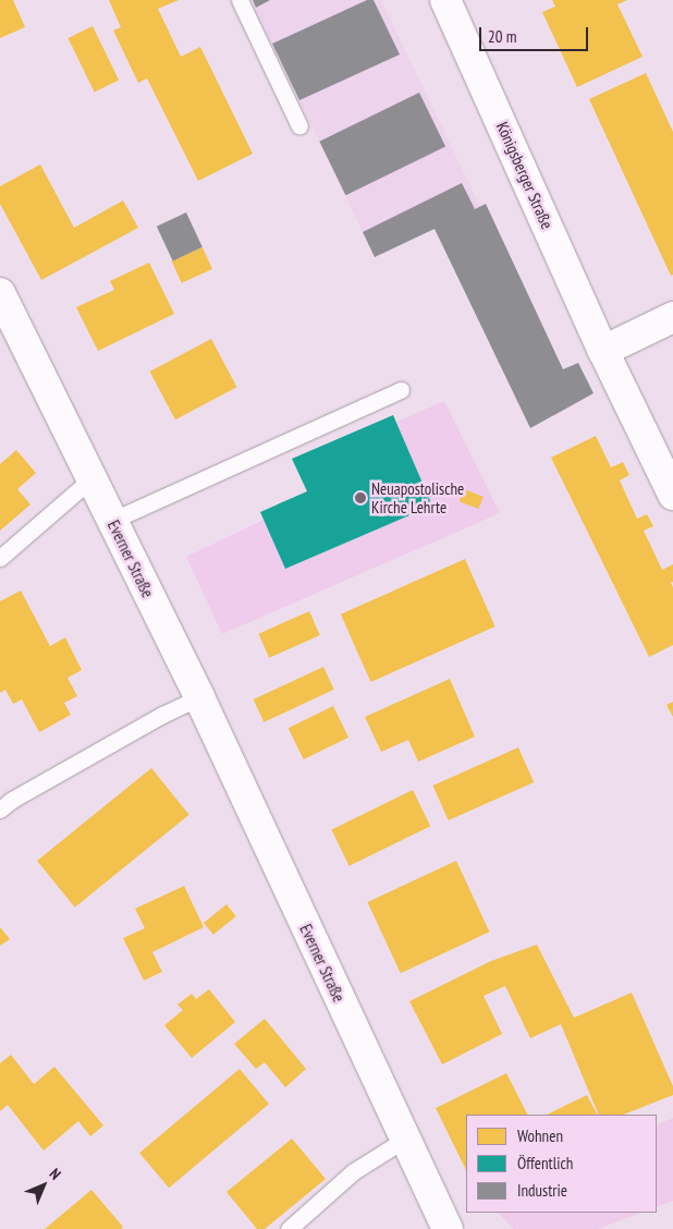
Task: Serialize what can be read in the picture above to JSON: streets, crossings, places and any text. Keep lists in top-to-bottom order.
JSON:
{
  "streets": {
    "street": ["Königsberger Straße", "Everner Straße"]
  },
  "places": ["Neuapostolische Kirche Lehrte"],
  "legend": ["Wohnen", "Öffentlich", "Industrie"],
  "scale_bar": "20 m",
  "north": "top right"
}
